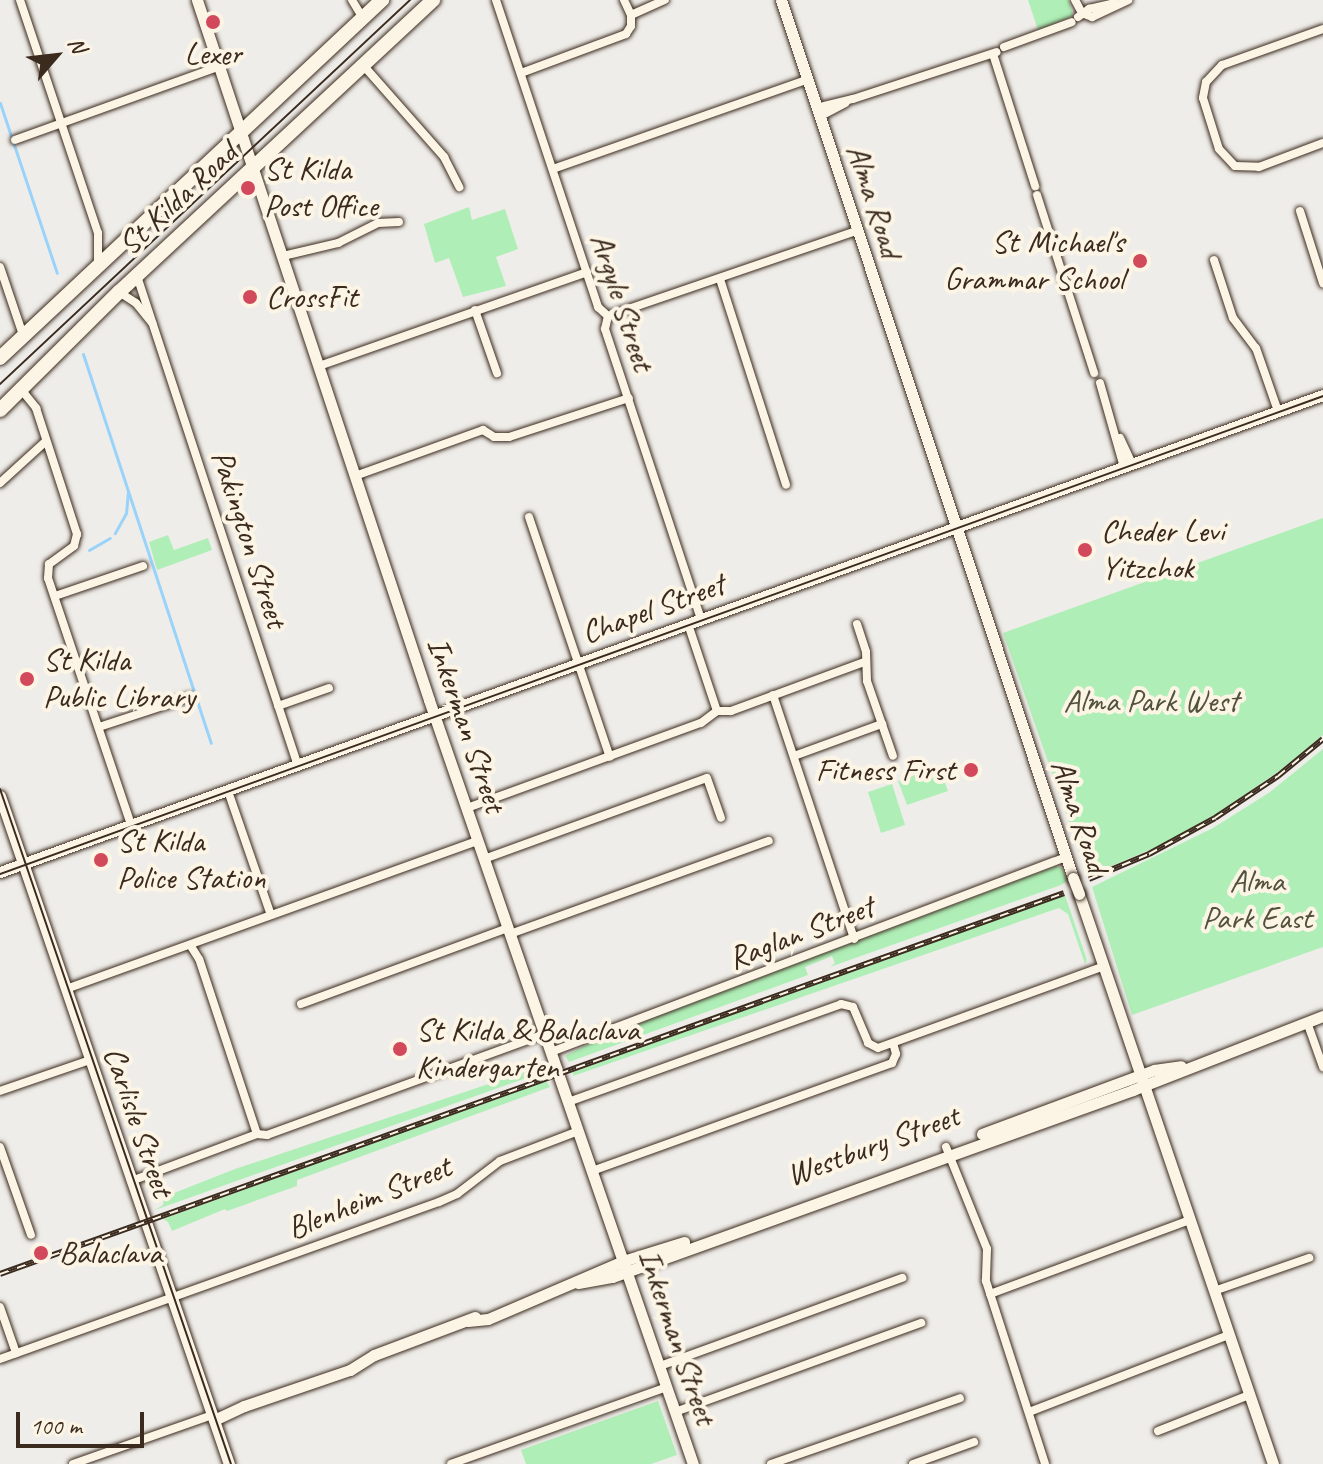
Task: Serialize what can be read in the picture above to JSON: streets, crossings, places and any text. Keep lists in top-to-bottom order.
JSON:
{
  "streets": {
    "highway": ["St Kilda Road"],
    "street": [
      "Alma Road",
      "Argyle Street",
      "Pakington Street",
      "Chapel Street",
      "Inkerman Street",
      "Raglan Street",
      "Carlisle Street",
      "Westbury Street",
      "Blenheim Street"
    ]
  },
  "crossings": [
    ["St Kilda Road", "Pakington Street"],
    ["St Kilda Road", "Inkerman Street"],
    ["Alma Road", "Chapel Street"],
    ["Alma Road", "Raglan Street"],
    ["Alma Road", "Westbury Street"],
    ["Argyle Street", "Chapel Street"],
    ["Pakington Street", "Chapel Street"],
    ["Chapel Street", "Inkerman Street"],
    ["Chapel Street", "Carlisle Street"],
    ["Inkerman Street", "Raglan Street"],
    ["Inkerman Street", "Westbury Street"],
    ["Inkerman Street", "Blenheim Street"],
    ["Carlisle Street", "Westbury Street"],
    ["Carlisle Street", "Blenheim Street"]
  ],
  "parks": ["Alma Park West", "Alma Park East"],
  "places": [
    "Lexer",
    "St Kilda Post Office",
    "St Michael's Grammar School",
    "CrossFit",
    "Cheder Levi Yitzchok",
    "St Kilda Public Library",
    "Fitness First",
    "St Kilda Police Station",
    "St Kilda & Balaclava Kindergarten",
    "Balaclava"
  ],
  "scale_bar": "100 m",
  "north": "top right"
}
